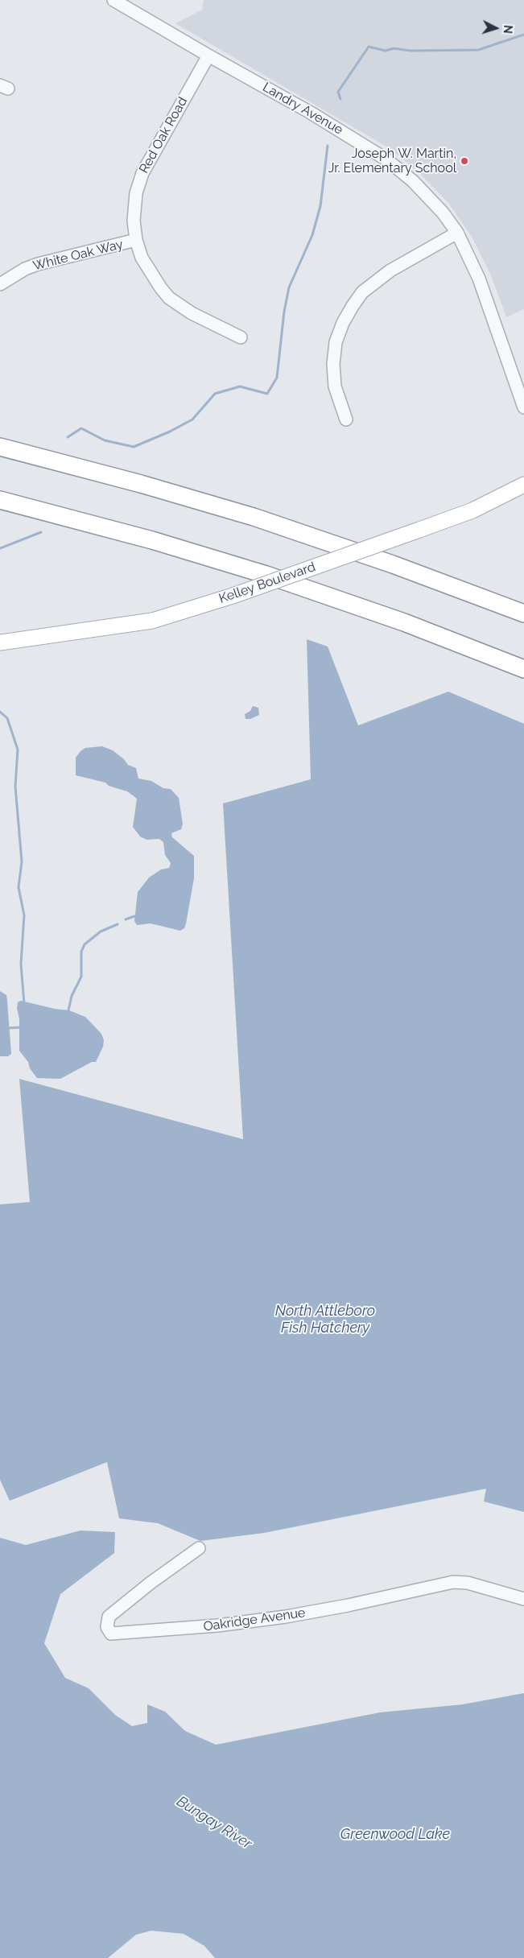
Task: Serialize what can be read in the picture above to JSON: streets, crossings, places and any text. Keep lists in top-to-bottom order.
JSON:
{
  "streets": {
    "main road": ["Kelley Boulevard"],
    "street": [
      "Landry Avenue",
      "Red Oak Road",
      "White Oak Way",
      "Oakridge Avenue"
    ]
  },
  "crossings": [
    ["Landry Avenue", "Red Oak Road"],
    ["Red Oak Road", "White Oak Way"]
  ],
  "water": ["North Attleboro Fish Hatchery", "Bungay River", "Greenwood Lake"],
  "places": ["Joseph W. Martin, Jr. Elementary School"],
  "north": "right"
}
